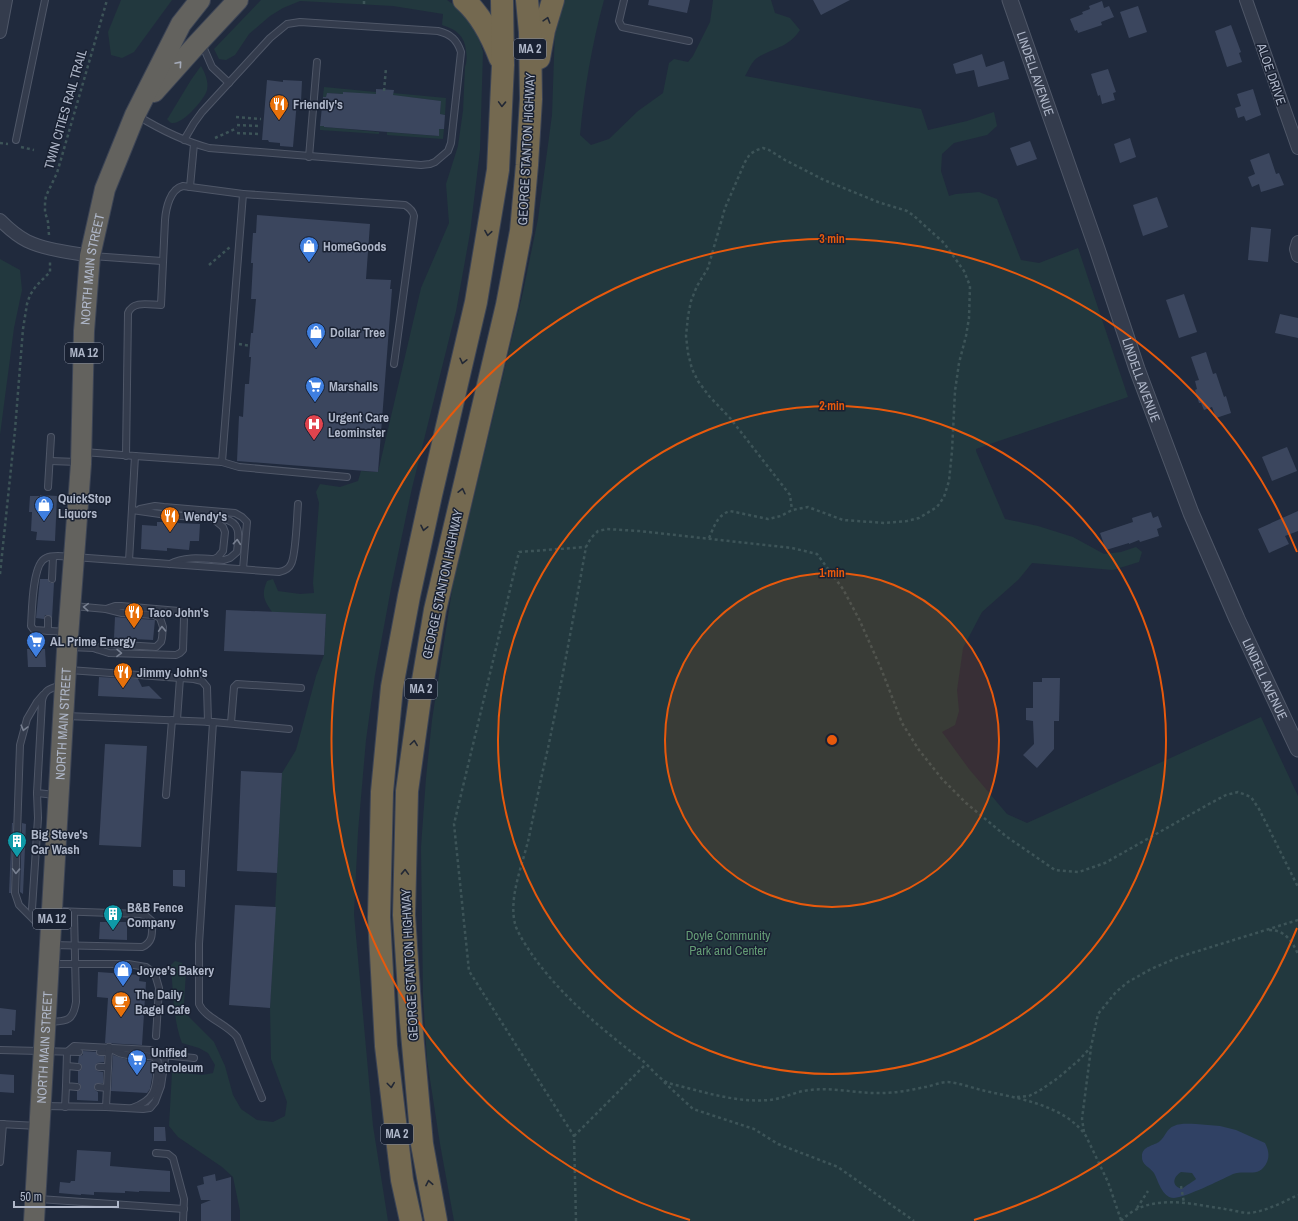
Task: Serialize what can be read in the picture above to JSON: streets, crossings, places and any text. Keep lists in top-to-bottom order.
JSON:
{
  "streets": {
    "highway": [
      "MA 2",
      "GEORGE STANTON HIGHWAY",
      "NORTH MAIN STREET",
      "MA 12"
    ],
    "street": ["LINDELL AVENUE", "ALOE DRIVE"],
    "path": ["TWIN CITIES RAIL TRAIL"]
  },
  "parks": ["Doyle Community Park and Center"],
  "places": {
    "restaurant": [
      "Friendly's",
      "Wendy's",
      "Taco John's",
      "Jimmy John's"
    ],
    "shop": [
      "HomeGoods",
      "Dollar Tree",
      "QuickStop Liquors",
      "Joyce's Bakery"
    ],
    "supermarket": ["Marshalls", "AL Prime Energy", "Unified Petroleum"],
    "hospital": ["Urgent Care Leominster"],
    "building": ["Big Steve's Car Wash", "B&B Fence Company"],
    "cafe": ["The Daily Bagel Cafe"]
  },
  "scale_bar": "50 m",
  "rings": ["3 min", "2 min", "1 min"]
}
